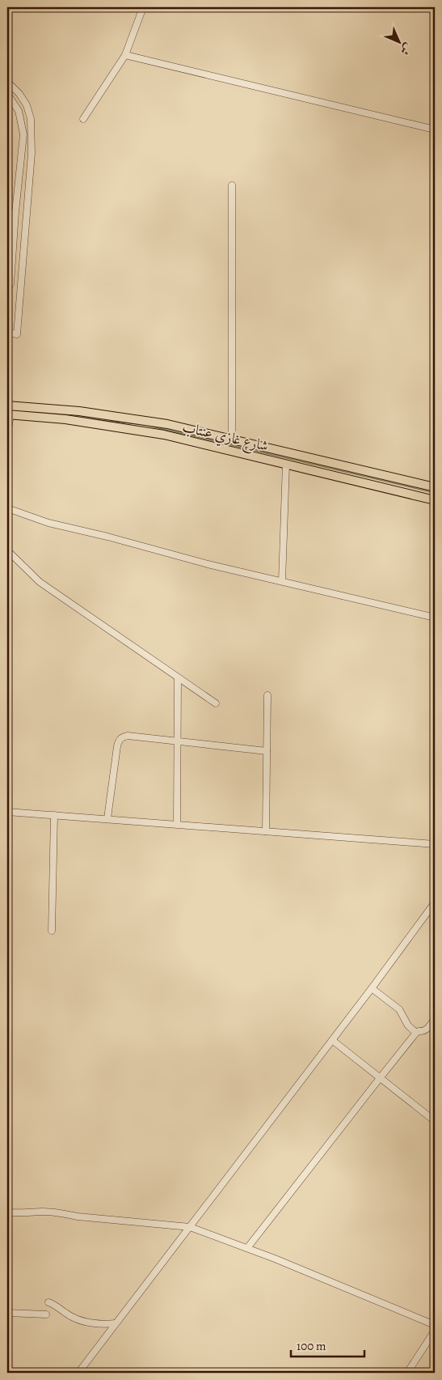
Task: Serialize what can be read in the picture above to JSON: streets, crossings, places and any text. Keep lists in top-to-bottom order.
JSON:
{
  "streets": {
    "highway": ["شارع غازي عنتاب"]
  },
  "scale_bar": "100 m",
  "north": "bottom right"
}
